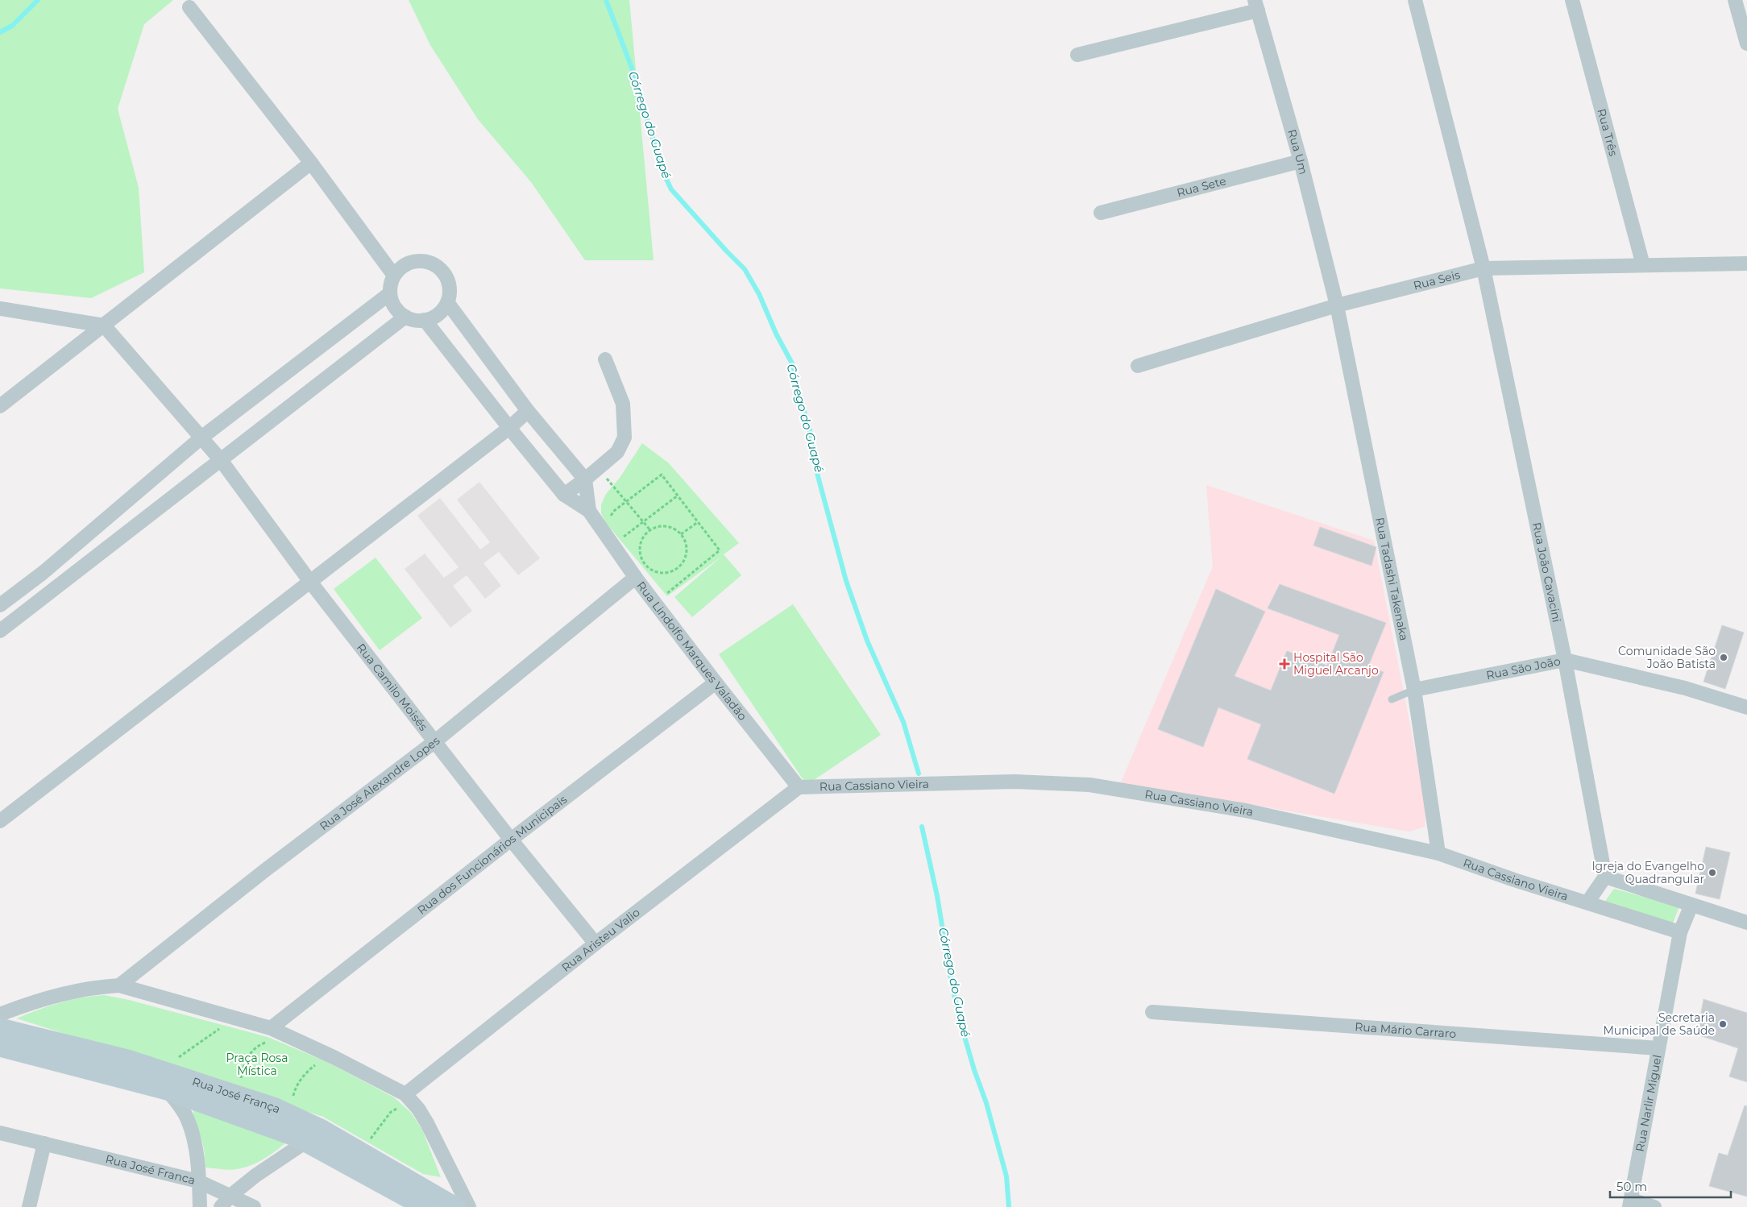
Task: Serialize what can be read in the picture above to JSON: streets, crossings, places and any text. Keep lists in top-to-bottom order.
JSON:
{
  "streets": {
    "main road": ["Rua José França"],
    "street": [
      "Rua Três",
      "Rua Um",
      "Rua Sete",
      "Rua Seis",
      "Rua João Cavacini",
      "Rua Tadashi Takenaka",
      "Rua Lindolfo Marques Valadão",
      "Rua São João",
      "Rua Camilo Moisés",
      "Rua José Alexandre Lopes",
      "Rua Cassiano Vieira",
      "Rua dos Funcionários Municipais",
      "Rua Aristeu Valio",
      "Rua Mário Carraro",
      "Rua Narlir Miguel",
      "Rua José Franca"
    ]
  },
  "crossings": [
    ["Rua Três", "Rua Seis"],
    ["Rua Um", "Rua Sete"],
    ["Rua Um", "Rua Seis"],
    ["Rua Um", "Rua Tadashi Takenaka"],
    ["Rua Seis", "Rua João Cavacini"],
    ["Rua Seis", "Rua Tadashi Takenaka"],
    ["Rua João Cavacini", "Rua São João"],
    ["Rua Tadashi Takenaka", "Rua São João"],
    ["Rua Tadashi Takenaka", "Rua Cassiano Vieira"],
    ["Rua Lindolfo Marques Valadão", "Rua José Alexandre Lopes"],
    ["Rua Lindolfo Marques Valadão", "Rua Cassiano Vieira"],
    ["Rua Lindolfo Marques Valadão", "Rua dos Funcionários Municipais"],
    ["Rua Lindolfo Marques Valadão", "Rua Aristeu Valio"],
    ["Rua Camilo Moisés", "Rua José Alexandre Lopes"],
    ["Rua Camilo Moisés", "Rua dos Funcionários Municipais"],
    ["Rua Camilo Moisés", "Rua Aristeu Valio"],
    ["Rua Cassiano Vieira", "Rua Aristeu Valio"],
    ["Rua Cassiano Vieira", "Rua Narlir Miguel"],
    ["Rua Mário Carraro", "Rua Narlir Miguel"]
  ],
  "water": ["Córrego do Guapé"],
  "parks": ["Praça Rosa Mística"],
  "places": {
    "other": ["Comunidade São João Batista", "Igreja do Evangelho Quadrangular", "Secretaria Municipal de Saúde"],
    "health": ["Hospital São Miguel Arcanjo"]
  },
  "scale_bar": "50 m"
}
